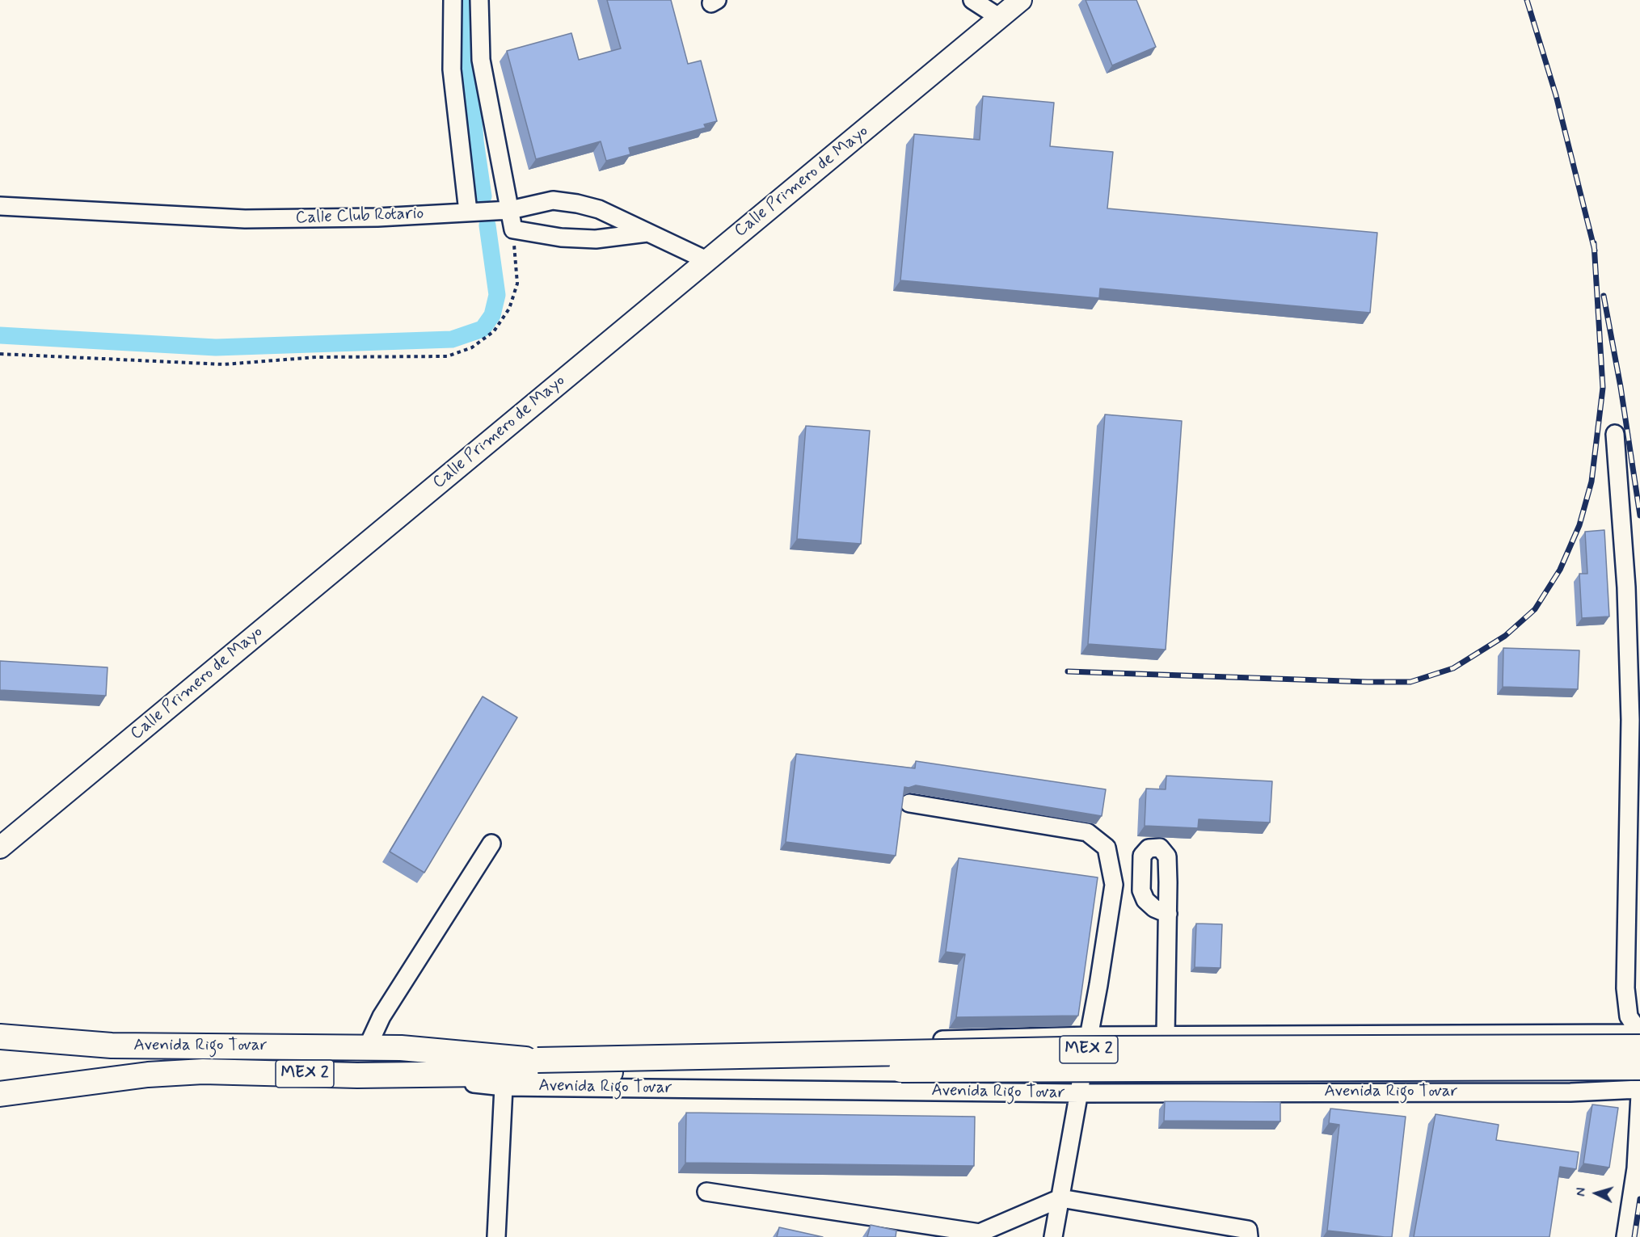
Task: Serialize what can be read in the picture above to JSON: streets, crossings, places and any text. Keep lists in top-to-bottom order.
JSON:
{
  "streets": {
    "highway": ["Avenida Rigo Tovar", "MEX 2"],
    "main road": ["Calle Primero de Mayo"],
    "street": ["Calle Club Rotario"]
  },
  "crossings": [
    ["Calle Primero de Mayo", "Calle Club Rotario"]
  ],
  "north": "left"
}
